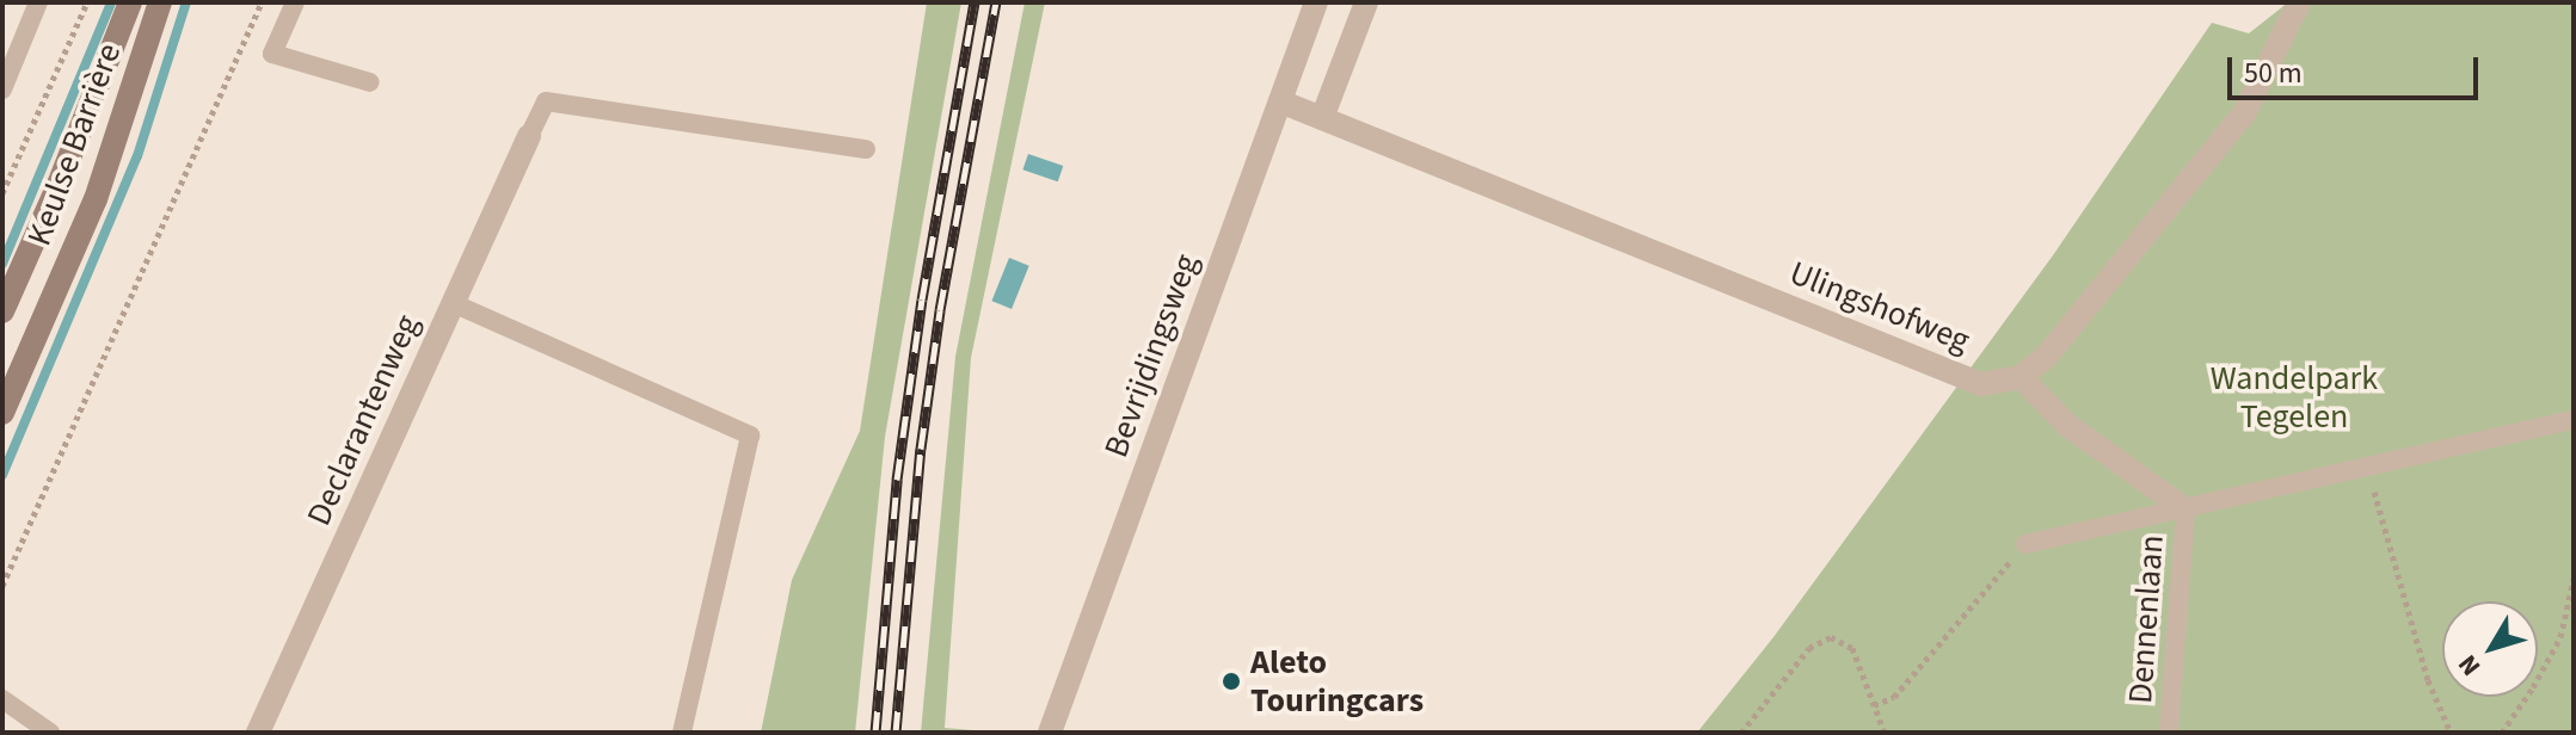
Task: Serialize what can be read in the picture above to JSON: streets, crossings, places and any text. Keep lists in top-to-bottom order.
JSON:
{
  "streets": {
    "main road": ["Keulse Barrière"],
    "street": ["Ulingshofweg", "Bevrijdingsweg", "Declarantenweg"],
    "lane": ["Dennenlaan"]
  },
  "crossings": [
    ["Ulingshofweg", "Bevrijdingsweg"]
  ],
  "parks": ["Wandelpark Tegelen"],
  "places": ["Aleto Touringcars"],
  "scale_bar": "50 m",
  "north": "bottom left"
}
